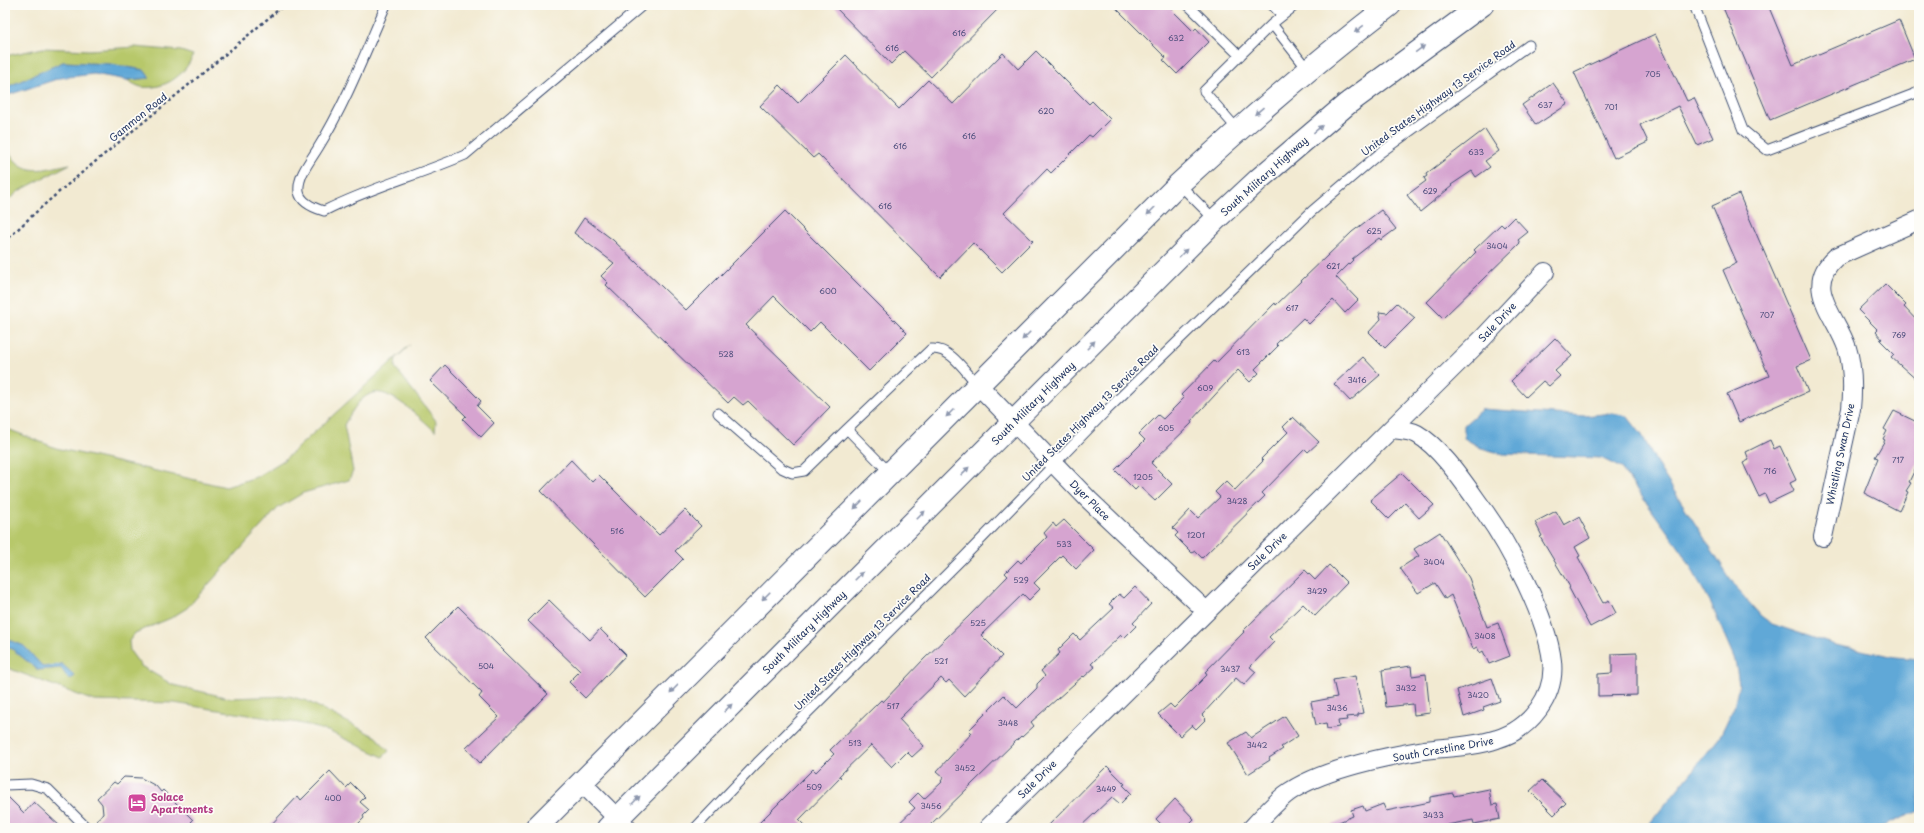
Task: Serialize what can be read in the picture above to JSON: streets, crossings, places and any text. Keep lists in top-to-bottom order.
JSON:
{
  "streets": {
    "main road": ["South Military Highway"],
    "street": [
      "Sale Drive",
      "Whistling Swan Drive",
      "Dyer Place",
      "South Crestline Drive"
    ],
    "lane": ["United States Highway 13 Service Road"],
    "path": ["Gammon Road"]
  },
  "crossings": [
    ["United States Highway 13 Service Road", "Dyer Place"],
    ["South Military Highway", "Dyer Place"],
    ["Sale Drive", "Dyer Place"],
    ["Sale Drive", "South Crestline Drive"]
  ],
  "places": {
    "hotel": ["Solace Apartments"]
  },
  "house_numbers": [
    "616",
    "632",
    "616",
    "705",
    "637",
    "701",
    "620",
    "616",
    "616",
    "633",
    "629",
    "616",
    "625",
    "3404",
    "621",
    "600",
    "617",
    "707",
    "769",
    "613",
    "528",
    "3416",
    "609",
    "605",
    "717",
    "716",
    "1205",
    "3428",
    "516",
    "1201",
    "533",
    "3404",
    "529",
    "3429",
    "525",
    "3408",
    "521",
    "504",
    "3437",
    "3432",
    "3420",
    "517",
    "3436",
    "3448",
    "513",
    "3442",
    "3452",
    "509",
    "3449",
    "400",
    "3456",
    "3433"
  ]
}
